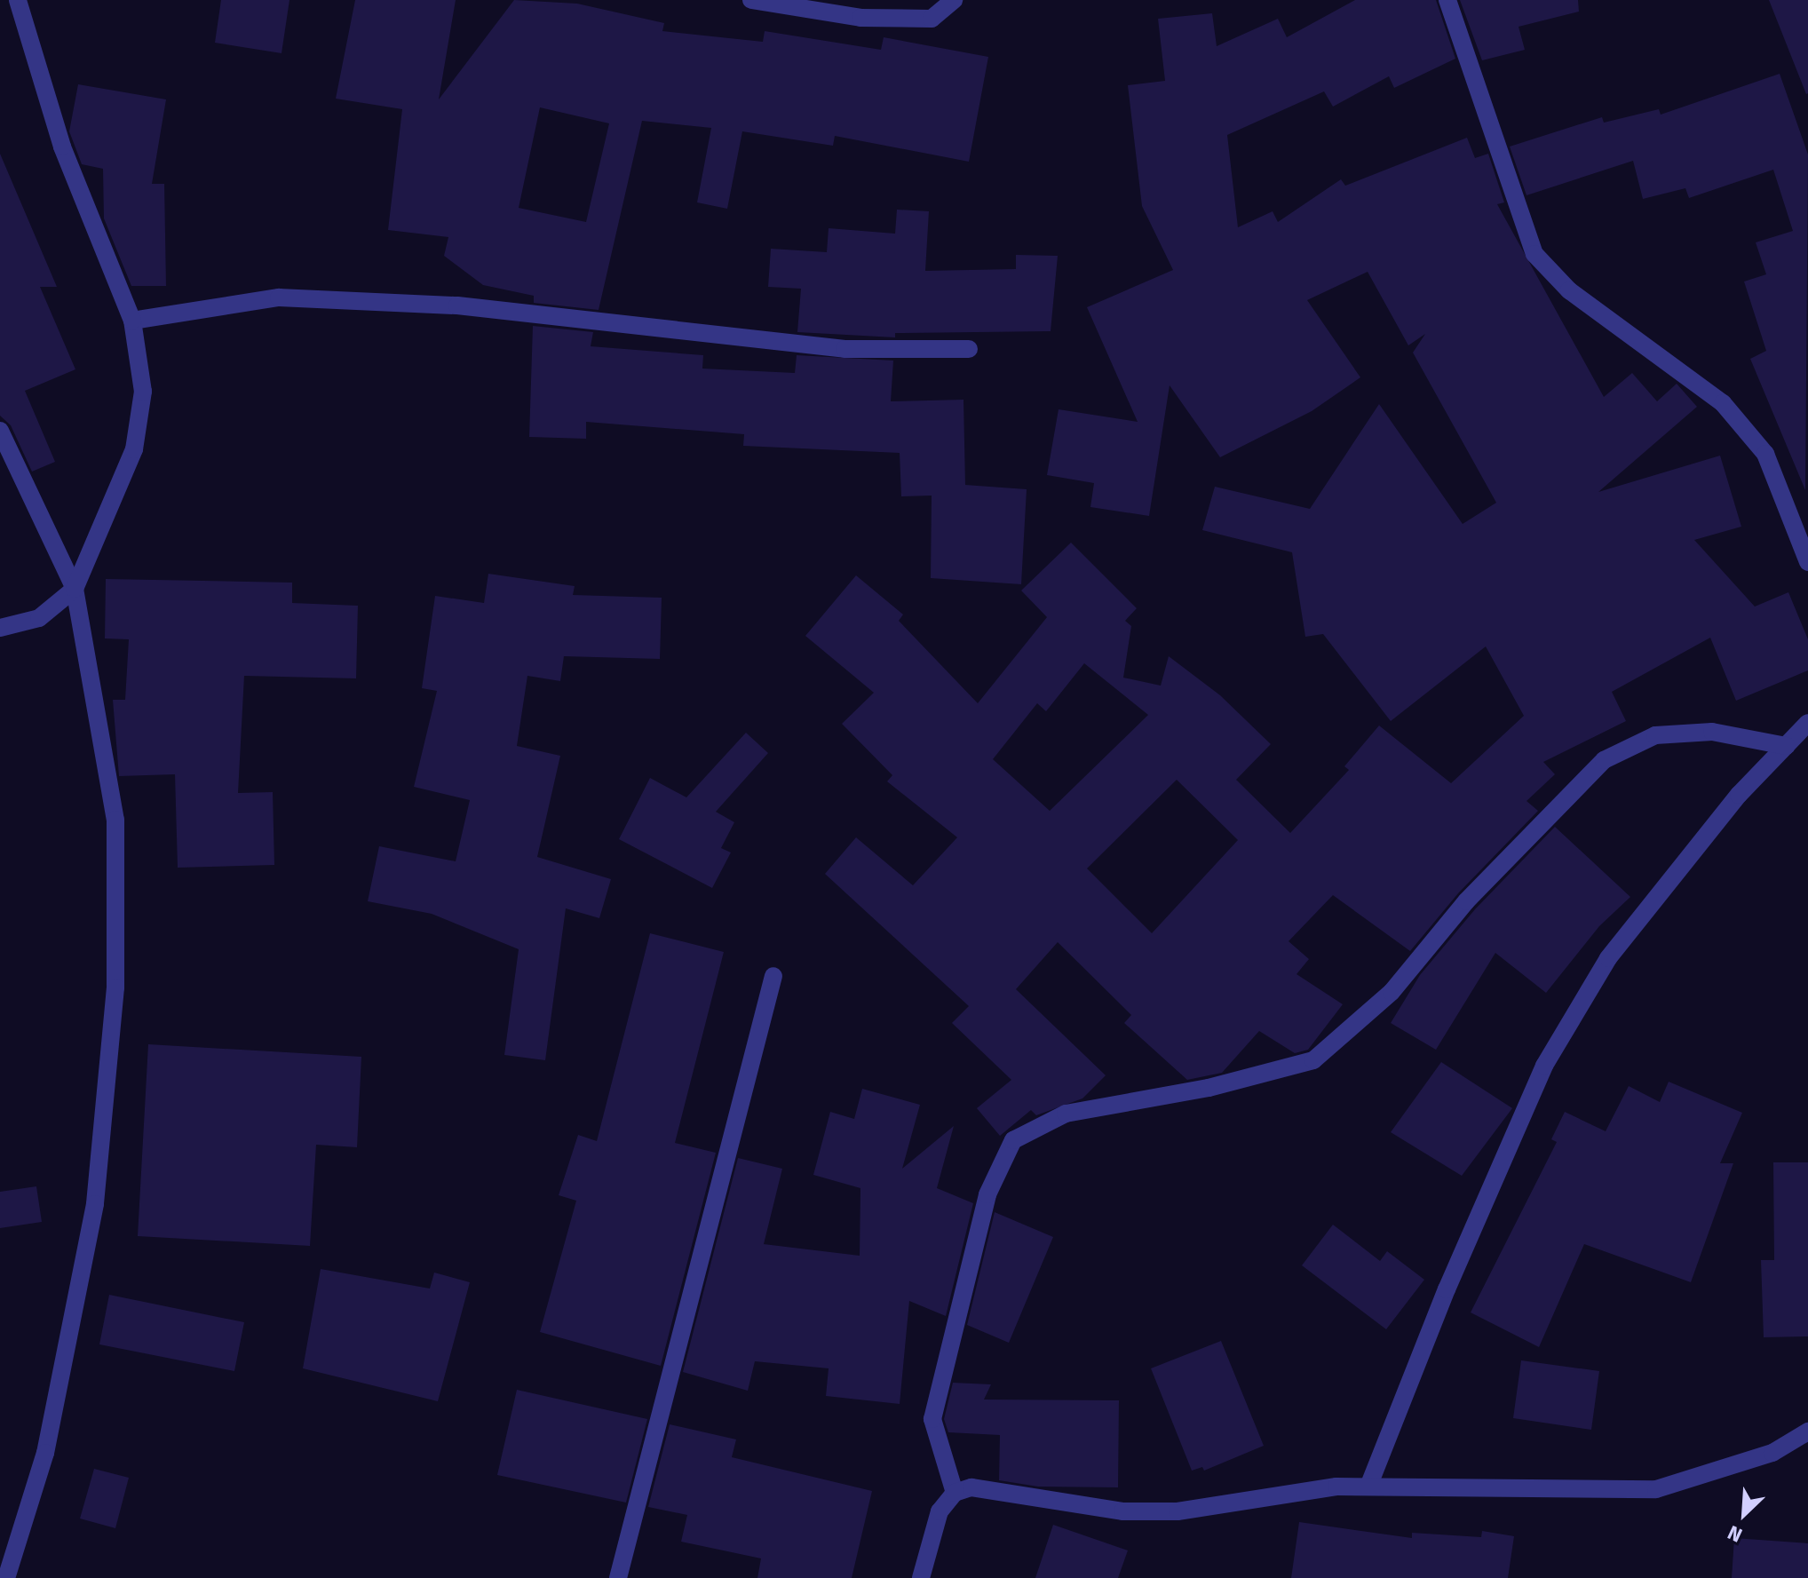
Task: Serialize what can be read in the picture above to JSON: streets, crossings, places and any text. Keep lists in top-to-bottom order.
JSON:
{
  "north": "bottom left"
}
